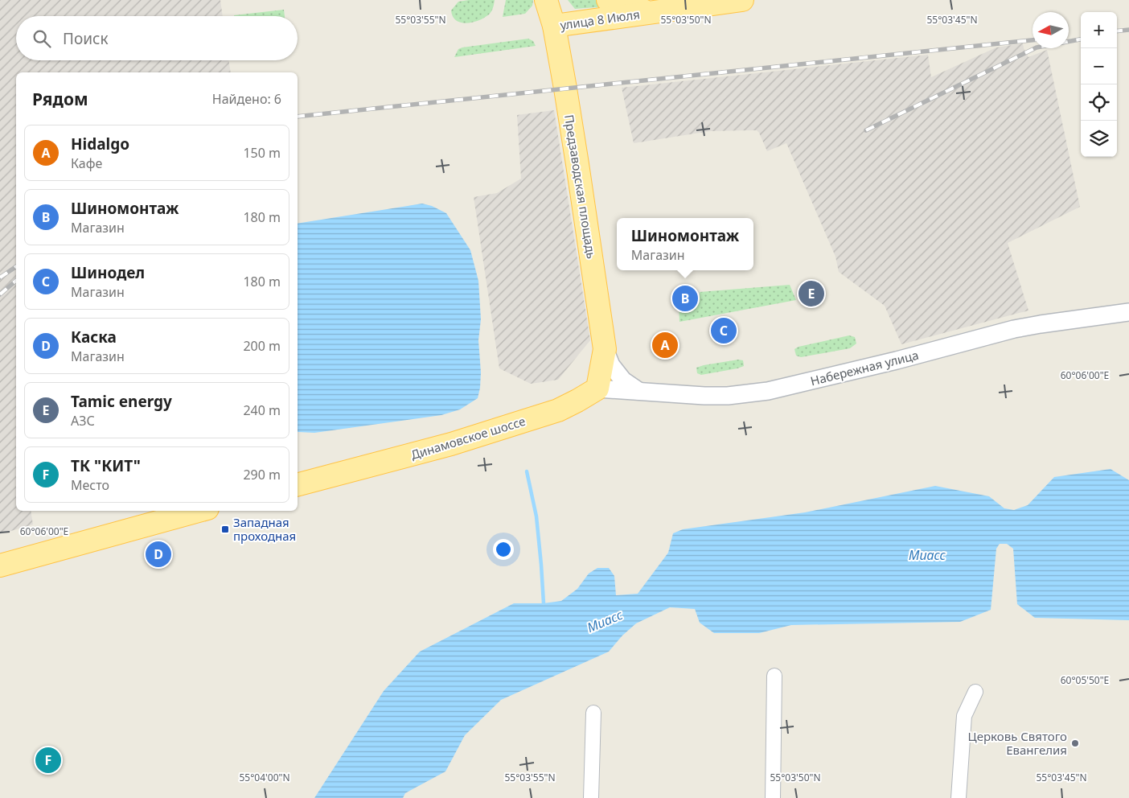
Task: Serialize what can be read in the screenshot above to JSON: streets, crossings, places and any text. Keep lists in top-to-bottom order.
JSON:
{
  "streets": {
    "main road": ["улица 8 Июля", "Предзаводская площадь", "Динамовское шоссе"],
    "street": ["Набережная улица"]
  },
  "crossings": [
    ["улица 8 Июля", "Предзаводская площадь"],
    ["Набережная улица", "Динамовское шоссе"]
  ],
  "water": ["Миасс"],
  "places": {
    "transit": ["Западная проходная"],
    "other": ["Церковь Святого Евангелия"]
  },
  "north": "left",
  "page": {
    "map_buttons": ["+", "−"],
    "search": "Поиск",
    "heading": ["Рядом", "Найдено: 6"],
    "list": [
      {
        "mark": "A",
        "name": "Hidalgo",
        "note": "Кафе",
        "value": "150 m"
      },
      {
        "mark": "B",
        "name": "Шиномонтаж",
        "note": "Магазин",
        "value": "180 m"
      },
      {
        "mark": "C",
        "name": "Шинодел",
        "note": "Магазин",
        "value": "180 m"
      },
      {
        "mark": "D",
        "name": "Каска",
        "note": "Магазин",
        "value": "200 m"
      },
      {
        "mark": "E",
        "name": "Tamic energy",
        "note": "АЗС",
        "value": "240 m"
      },
      {
        "mark": "F",
        "name": "ТК \"КИТ\"",
        "note": "Место",
        "value": "290 m"
      }
    ],
    "popup": ["Шиномонтаж", "Магазин"],
    "pins": [
      "E",
      "B",
      "C",
      "A",
      "D",
      "F"
    ]
  },
  "coordinates": [
    "55°03'55\"N",
    "55°03'50\"N",
    "55°03'45\"N",
    "60°06'00\"E",
    "60°05'50\"E",
    "55°04'00\"N"
  ]
}
